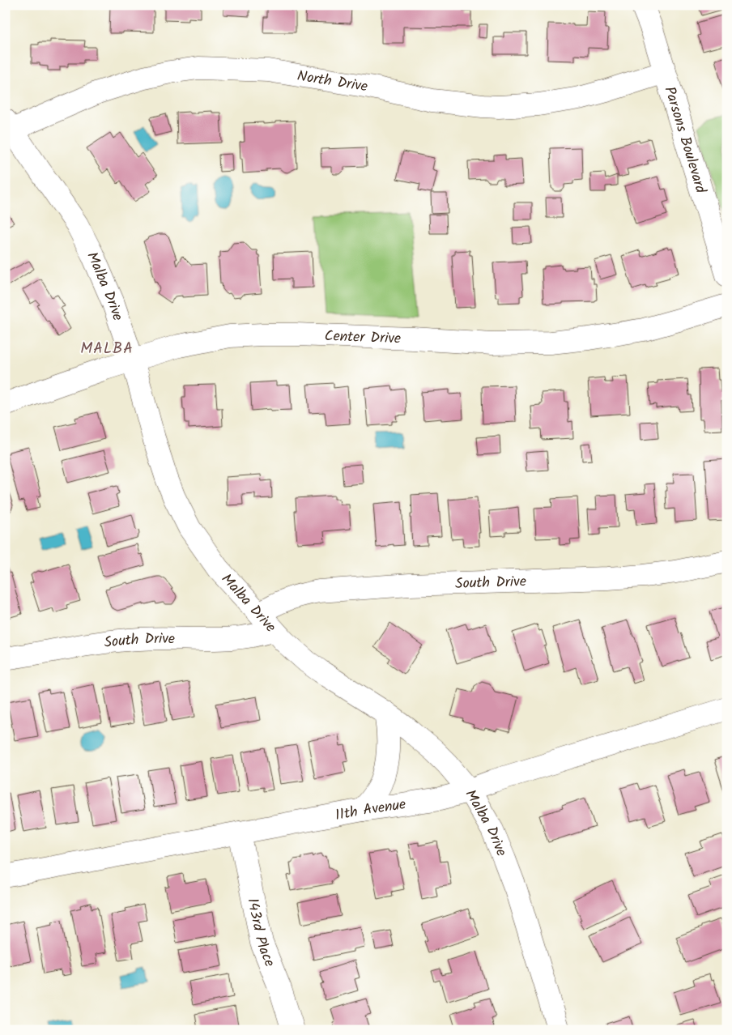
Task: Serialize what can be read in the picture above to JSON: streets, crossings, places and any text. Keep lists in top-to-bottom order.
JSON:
{
  "streets": {
    "street": [
      "North Drive",
      "Parsons Boulevard",
      "Malba Drive",
      "Center Drive",
      "South Drive",
      "11th Avenue",
      "143rd Place"
    ]
  },
  "crossings": [
    ["North Drive", "Parsons Boulevard"],
    ["North Drive", "Malba Drive"],
    ["Malba Drive", "Center Drive"],
    ["Malba Drive", "South Drive"],
    ["Malba Drive", "11th Avenue"],
    ["11th Avenue", "143rd Place"]
  ],
  "districts": ["MALBA"]
}
